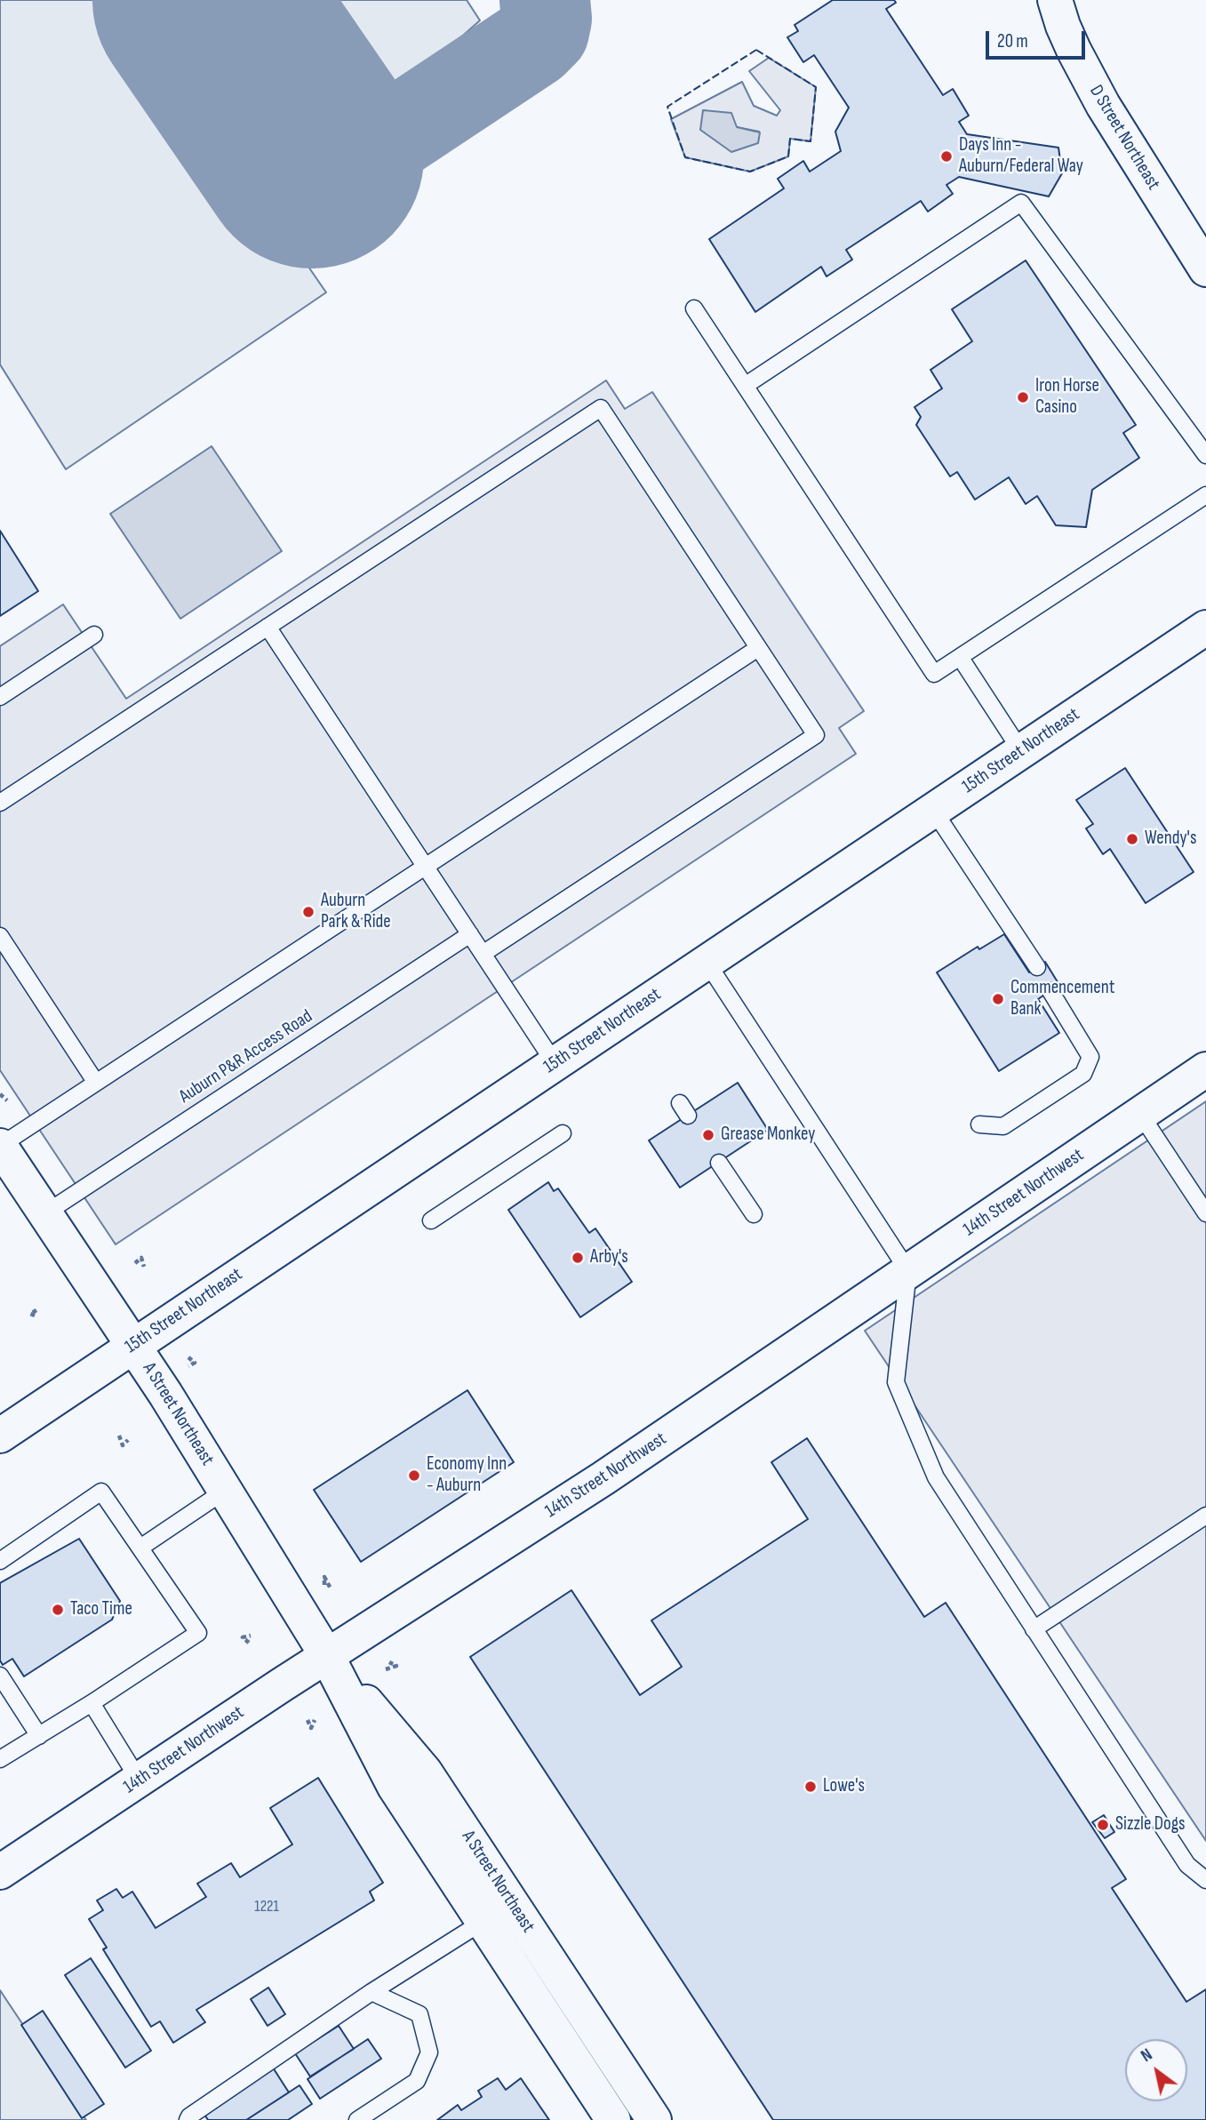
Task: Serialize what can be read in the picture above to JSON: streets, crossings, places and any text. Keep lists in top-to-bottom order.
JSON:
{
  "streets": {
    "street": [
      "D Street Northeast",
      "15th Street Northeast",
      "14th Street Northwest",
      "A Street Northeast"
    ],
    "lane": ["Auburn P&R Access Road"]
  },
  "crossings": [
    ["15th Street Northeast", "A Street Northeast"],
    ["Auburn P&R Access Road", "A Street Northeast"],
    ["14th Street Northwest", "A Street Northeast"]
  ],
  "places": [
    "Days Inn - Auburn/Federal Way",
    "Iron Horse Casino",
    "Wendy's",
    "Auburn Park & Ride",
    "Commencement Bank",
    "Grease Monkey",
    "Arby's",
    "Economy Inn - Auburn",
    "Taco Time",
    "Lowe's",
    "Sizzle Dogs"
  ],
  "house_numbers": ["1221"],
  "scale_bar": "20 m",
  "north": "top left"
}
